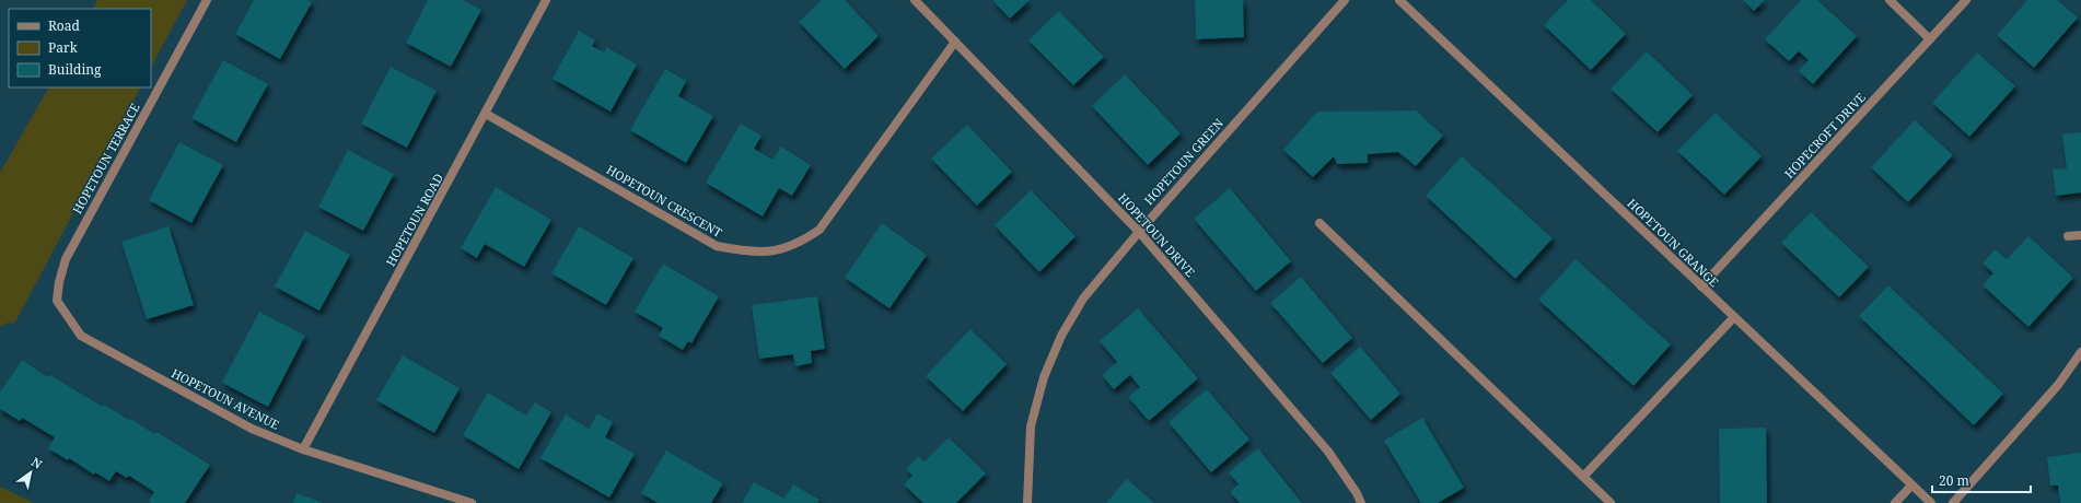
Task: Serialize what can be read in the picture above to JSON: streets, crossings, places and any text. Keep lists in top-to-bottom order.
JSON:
{
  "streets": {
    "street": [
      "HOPECROFT DRIVE",
      "HOPETOUN TERRACE",
      "HOPETOUN GREEN",
      "HOPETOUN CRESCENT",
      "HOPETOUN ROAD",
      "HOPETOUN DRIVE",
      "HOPETOUN GRANGE",
      "HOPETOUN AVENUE"
    ]
  },
  "crossings": [
    ["HOPECROFT DRIVE", "HOPETOUN GRANGE"],
    ["HOPETOUN TERRACE", "HOPETOUN AVENUE"],
    ["HOPETOUN GREEN", "HOPETOUN DRIVE"],
    ["HOPETOUN CRESCENT", "HOPETOUN ROAD"],
    ["HOPETOUN CRESCENT", "HOPETOUN DRIVE"],
    ["HOPETOUN ROAD", "HOPETOUN AVENUE"]
  ],
  "legend": ["Road", "Park", "Building"],
  "scale_bar": "20 m",
  "north": "top right"
}
